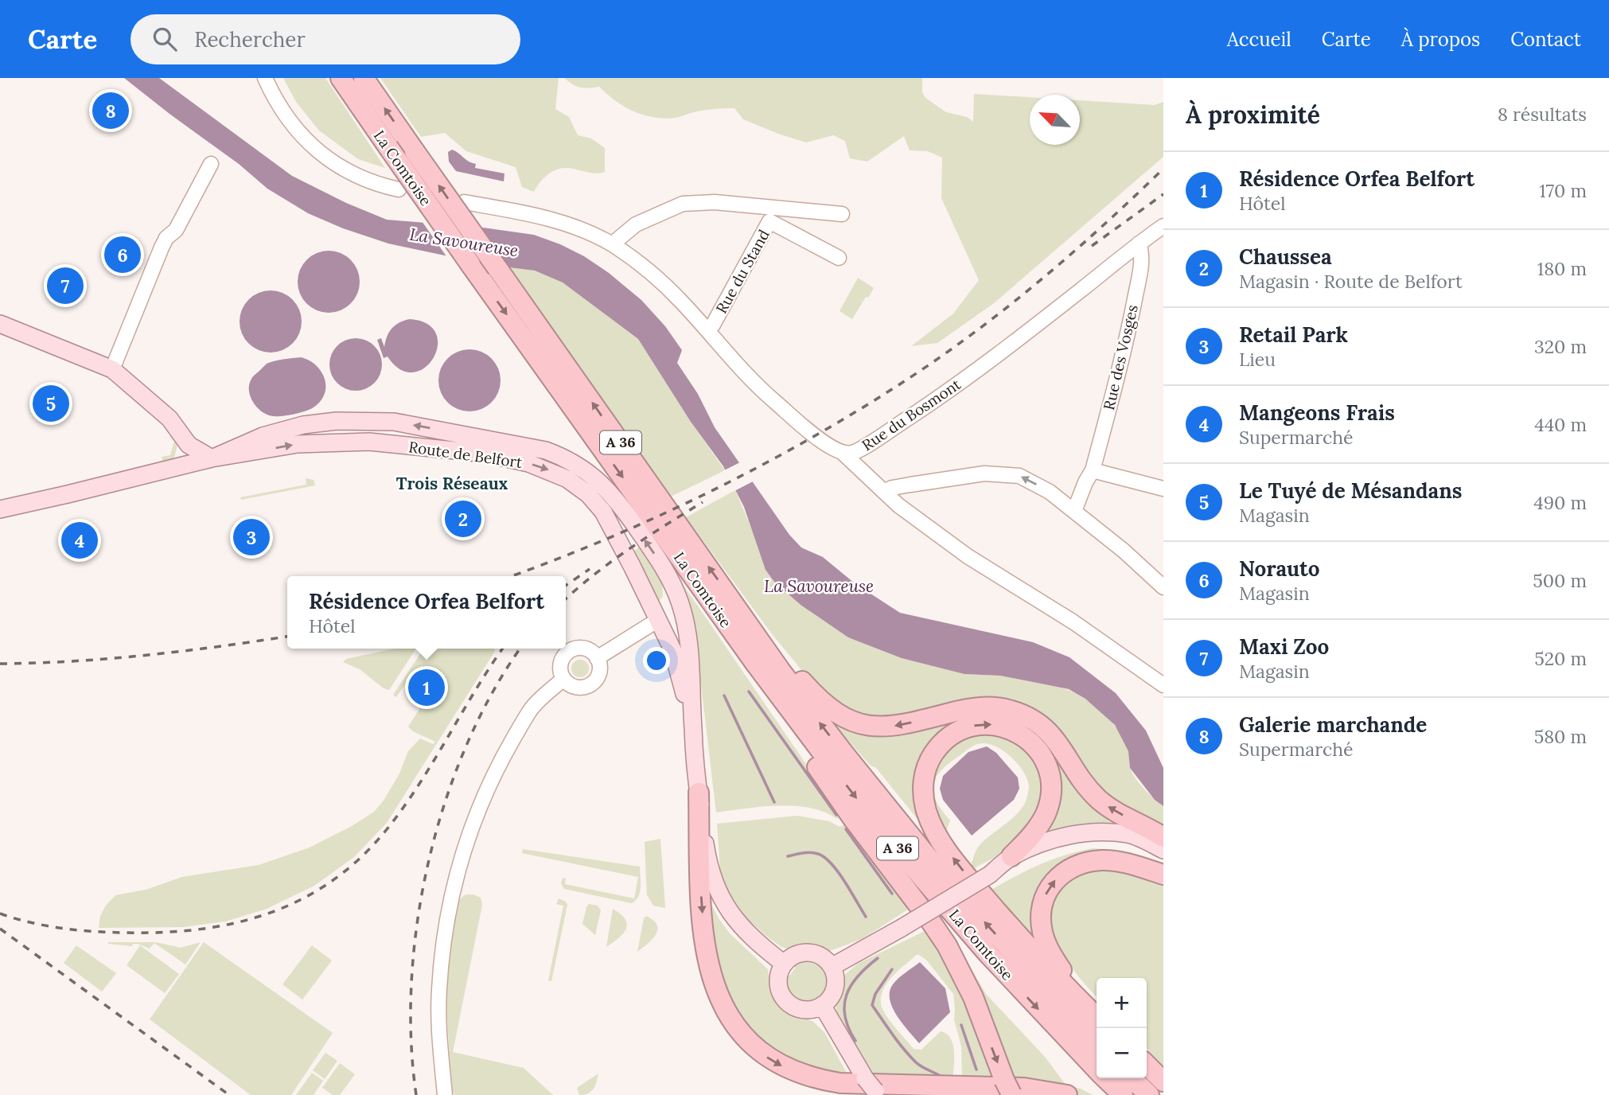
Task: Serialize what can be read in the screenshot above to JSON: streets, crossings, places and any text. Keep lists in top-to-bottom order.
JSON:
{
  "streets": {
    "highway": ["La Comtoise", "A 36"],
    "main road": ["Route de Belfort"],
    "street": ["Rue du Stand", "Rue des Vosges", "Rue du Bosmont"]
  },
  "crossings": [
    ["Rue du Stand", "Rue du Bosmont"],
    ["Rue des Vosges", "Rue du Bosmont"]
  ],
  "districts": ["Trois Réseaux"],
  "water": ["La Savoureuse"],
  "north": "top left",
  "page": {
    "header": "Carte",
    "search": "Rechercher",
    "nav": [
      "Accueil",
      "Carte",
      "À propos",
      "Contact"
    ],
    "heading": ["À proximité", "8 résultats"],
    "pins": [
      "8",
      "6",
      "7",
      "5",
      "2",
      "3",
      "4",
      "1"
    ],
    "list": [
      {
        "mark": "1",
        "name": "Résidence Orfea Belfort",
        "note": "Hôtel",
        "value": "170 m"
      },
      {
        "mark": "2",
        "name": "Chaussea",
        "note": "Magasin · Route de Belfort",
        "value": "180 m"
      },
      {
        "mark": "3",
        "name": "Retail Park",
        "note": "Lieu",
        "value": "320 m"
      },
      {
        "mark": "4",
        "name": "Mangeons Frais",
        "note": "Supermarché",
        "value": "440 m"
      },
      {
        "mark": "5",
        "name": "Le Tuyé de Mésandans",
        "note": "Magasin",
        "value": "490 m"
      },
      {
        "mark": "6",
        "name": "Norauto",
        "note": "Magasin",
        "value": "500 m"
      },
      {
        "mark": "7",
        "name": "Maxi Zoo",
        "note": "Magasin",
        "value": "520 m"
      },
      {
        "mark": "8",
        "name": "Galerie marchande",
        "note": "Supermarché",
        "value": "580 m"
      }
    ],
    "popup": ["Résidence Orfea Belfort", "Hôtel"],
    "map_buttons": ["+", "−"]
  }
}
